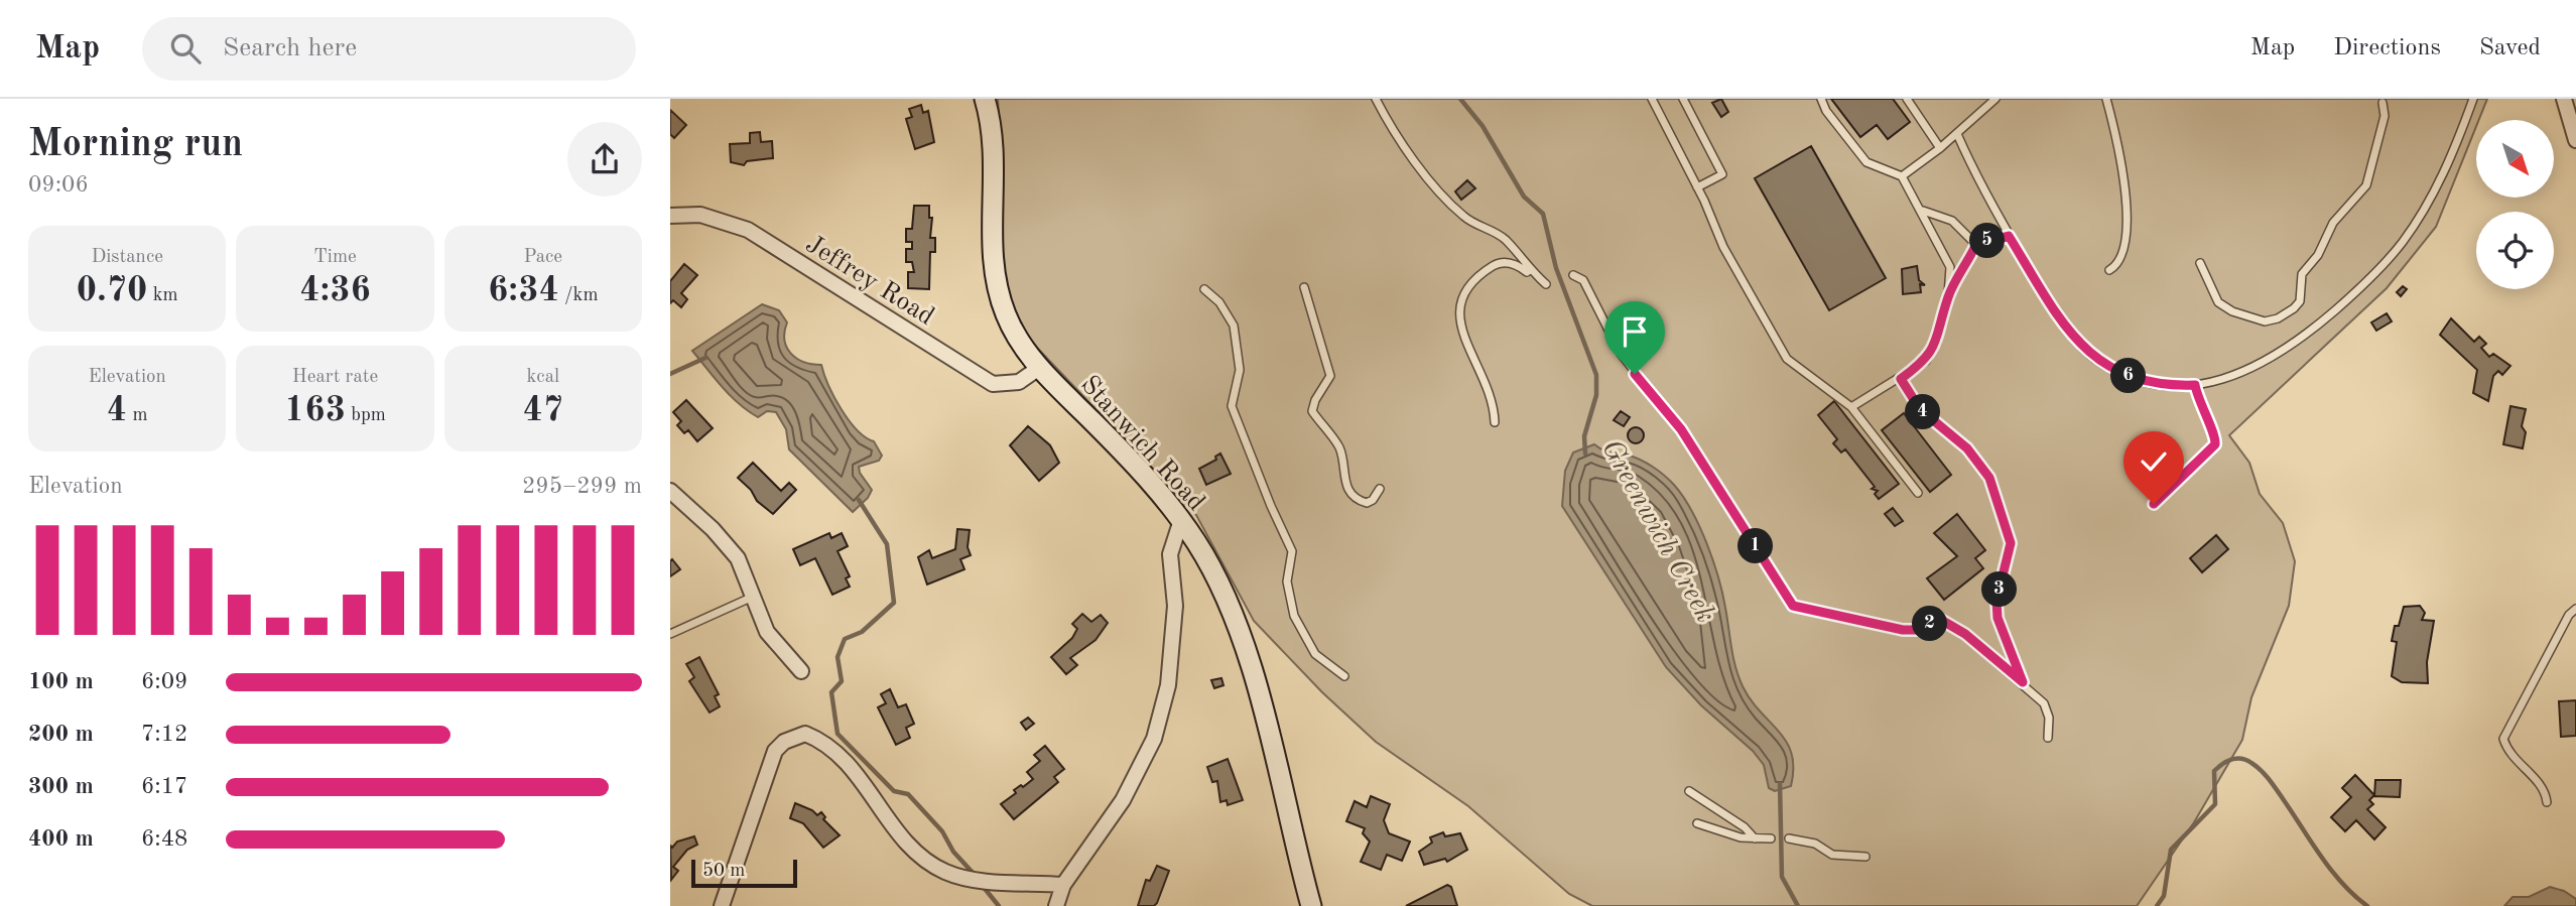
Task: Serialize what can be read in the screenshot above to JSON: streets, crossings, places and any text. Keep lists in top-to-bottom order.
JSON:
{
  "streets": {
    "street": ["Jeffrey Road", "Stanwich Road"]
  },
  "crossings": [
    ["Jeffrey Road", "Stanwich Road"]
  ],
  "water": ["Greenwich Creek"],
  "scale_bar": "50 m",
  "north": "bottom right",
  "page": {
    "header": "Map",
    "search": "Search here",
    "nav": ["Map", "Directions", "Saved"],
    "heading": ["Morning run", "09:06"],
    "stats": [
      ["Distance", "0.70 km"],
      ["Time", "4:36"],
      ["Pace", "6:34 /km"],
      ["Elevation", "4 m"],
      ["Heart rate", "163 bpm"],
      ["kcal", "47"]
    ],
    "pins": [
      "5",
      "6",
      "4",
      "1",
      "3",
      "2"
    ],
    "chart": ["Elevation", "295–299 m"],
    "list": [
      {
        "name": "100 m",
        "note": "6:09"
      },
      {
        "name": "200 m",
        "note": "7:12"
      },
      {
        "name": "300 m",
        "note": "6:17"
      },
      {
        "name": "400 m",
        "note": "6:48"
      }
    ],
    "scale": "50 m"
  }
}
